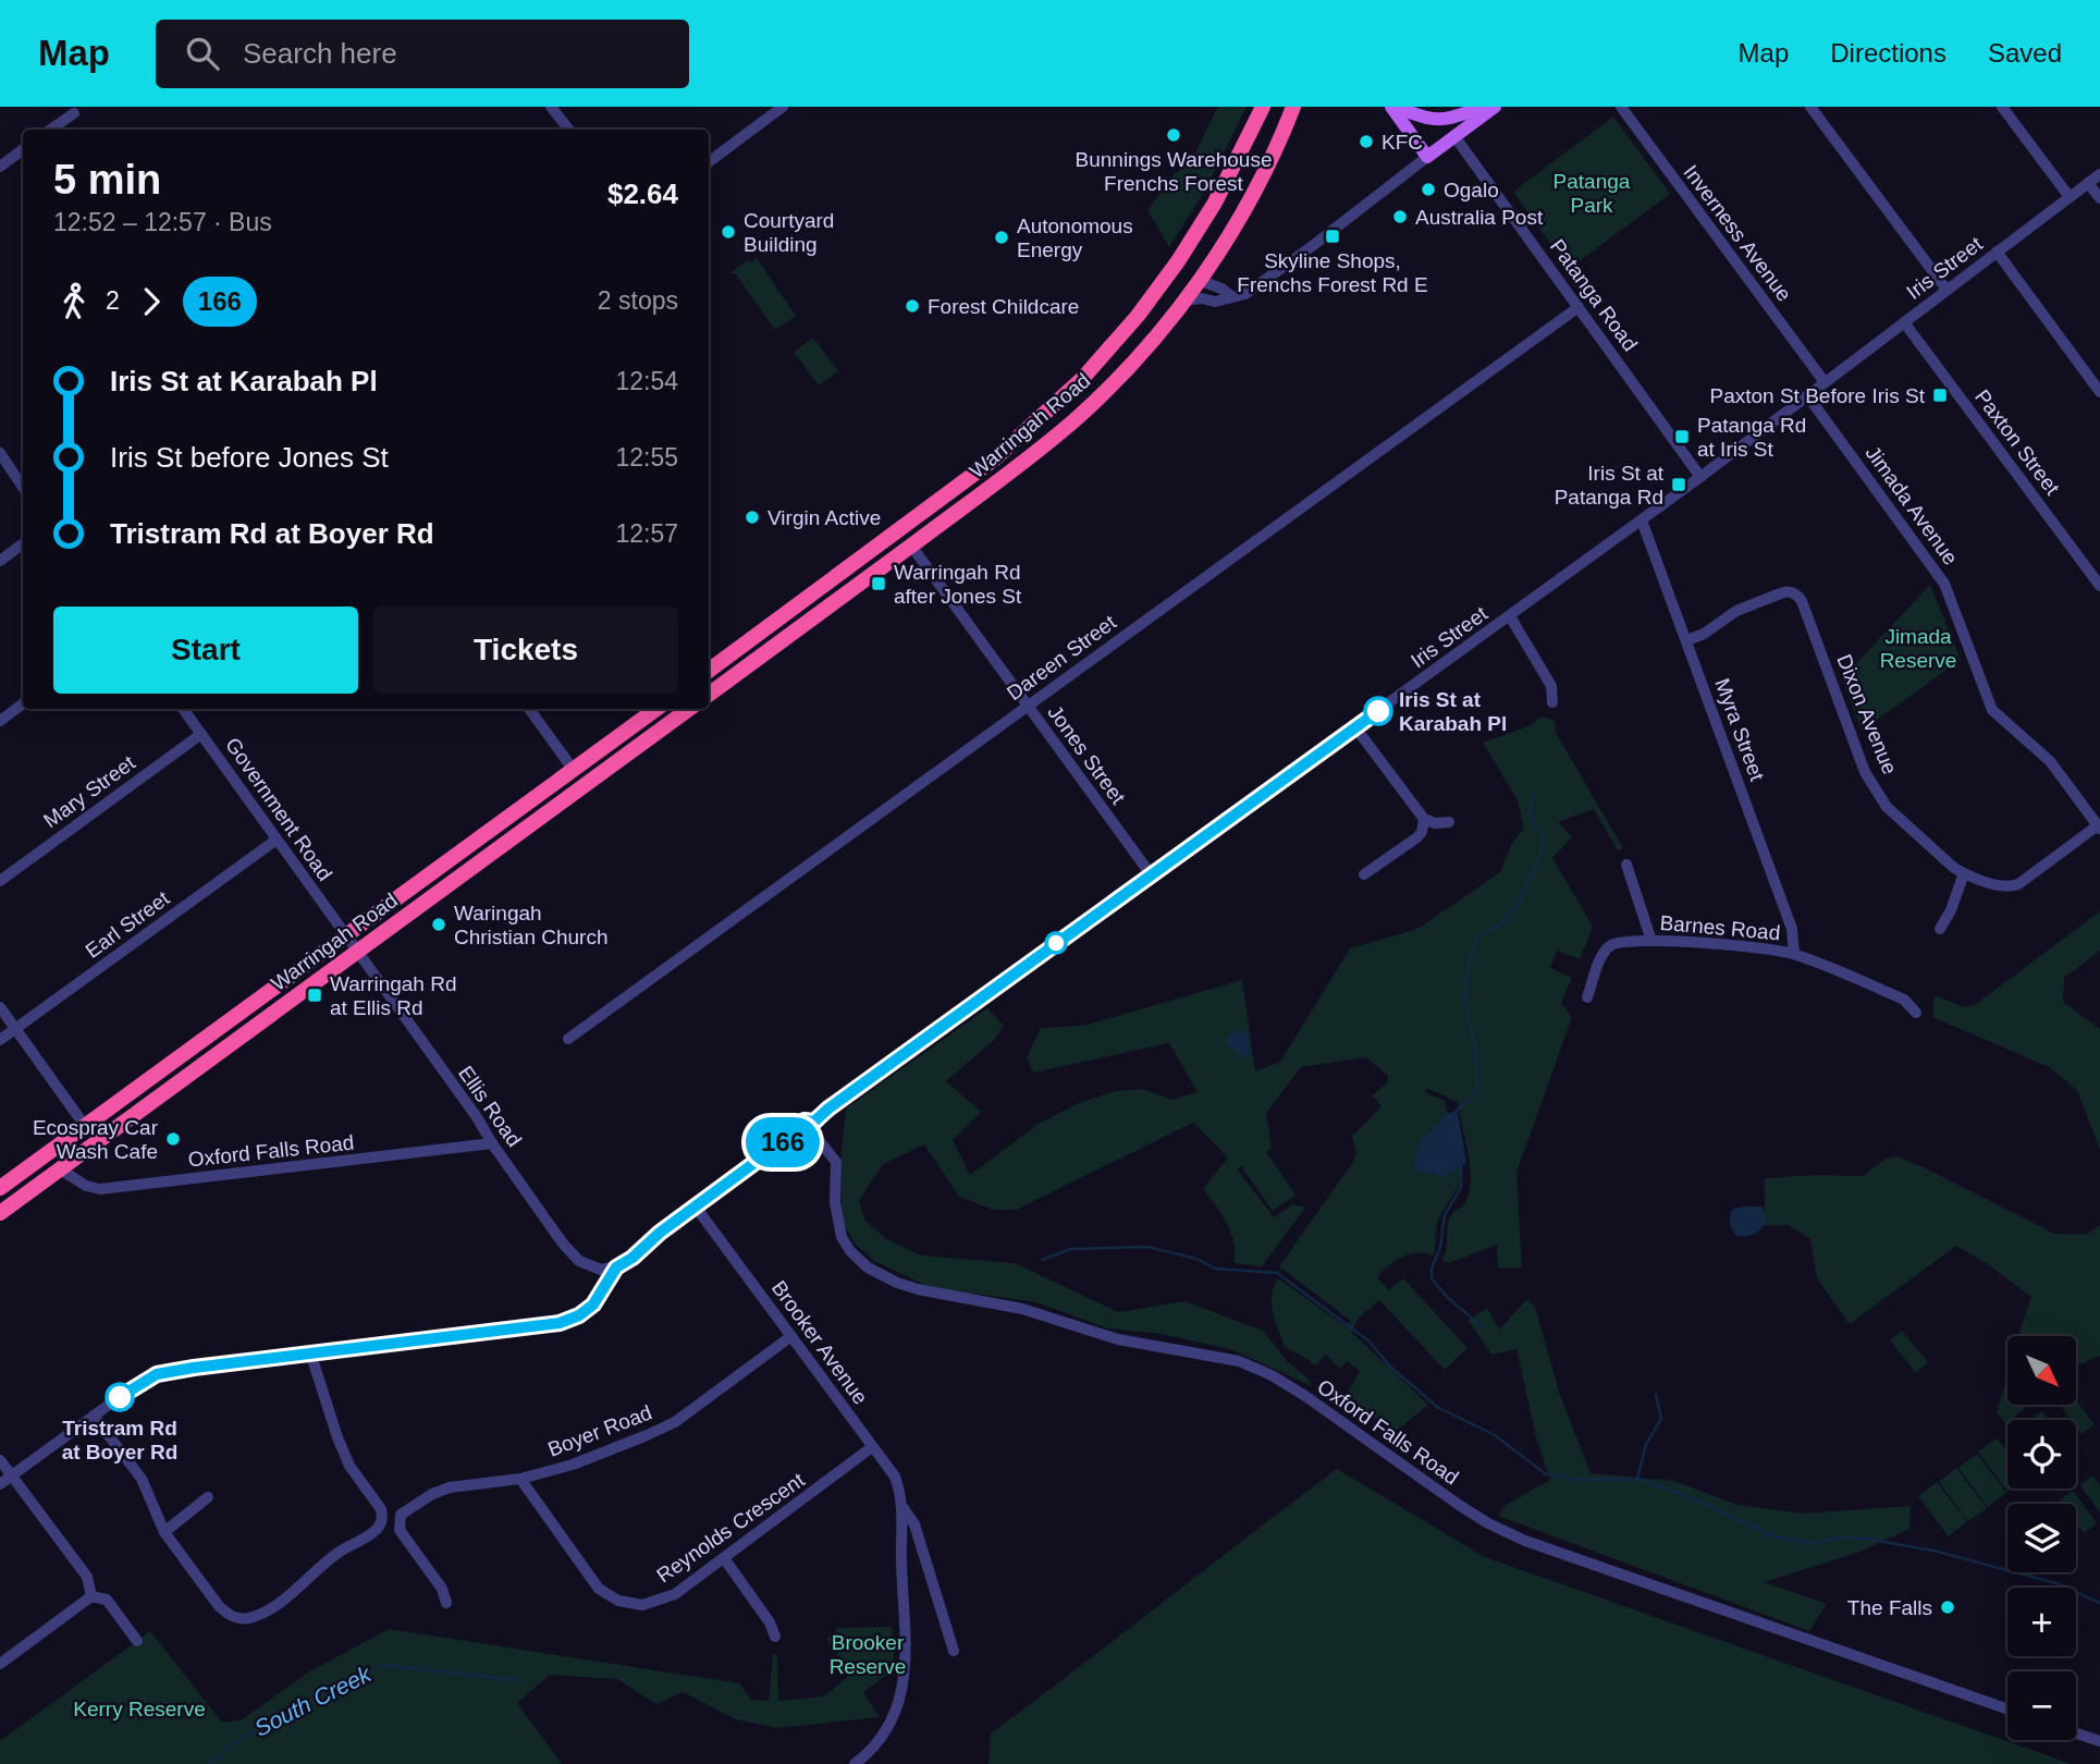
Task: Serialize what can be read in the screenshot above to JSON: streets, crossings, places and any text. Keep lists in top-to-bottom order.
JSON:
{
  "streets": {
    "highway": ["Warringah Road"],
    "street": [
      "Inverness Avenue",
      "Iris Street",
      "Patanga Road",
      "Paxton Street",
      "Jimada Avenue",
      "Dareen Street",
      "Dixon Avenue",
      "Myra Street",
      "Jones Street",
      "Mary Street",
      "Government Road",
      "Earl Street",
      "Barnes Road",
      "Ellis Road",
      "Oxford Falls Road",
      "Brooker Avenue",
      "Boyer Road",
      "Reynolds Crescent"
    ]
  },
  "crossings": [
    ["Inverness Avenue", "Iris Street"],
    ["Iris Street", "Patanga Road"],
    ["Iris Street", "Paxton Street"],
    ["Iris Street", "Jimada Avenue"],
    ["Iris Street", "Myra Street"],
    ["Iris Street", "Jones Street"],
    ["Iris Street", "Oxford Falls Road"],
    ["Patanga Road", "Dareen Street"],
    ["Warringah Road", "Jones Street"],
    ["Warringah Road", "Government Road"],
    ["Warringah Road", "Ellis Road"],
    ["Warringah Road", "Oxford Falls Road"],
    ["Jimada Avenue", "Dixon Avenue"],
    ["Dareen Street", "Jones Street"],
    ["Dixon Avenue", "Myra Street"],
    ["Myra Street", "Barnes Road"],
    ["Mary Street", "Government Road"],
    ["Government Road", "Earl Street"],
    ["Government Road", "Ellis Road"],
    ["Ellis Road", "Oxford Falls Road"],
    ["Ellis Road", "Brooker Avenue"],
    ["Brooker Avenue", "Boyer Road"],
    ["Brooker Avenue", "Reynolds Crescent"],
    ["Boyer Road", "Reynolds Crescent"]
  ],
  "water": ["South Creek"],
  "parks": [
    "Patanga Park",
    "Jimada Reserve",
    "Brooker Reserve",
    "Kerry Reserve"
  ],
  "places": {
    "other": [
      "Bunnings Warehouse Frenchs Forest",
      "KFC",
      "Ogalo",
      "Australia Post",
      "Courtyard Building",
      "Autonomous Energy",
      "Forest Childcare",
      "Virgin Active",
      "Iris St at Karabah Pl",
      "Waringah Christian Church",
      "Ecospray Car Wash Cafe",
      "Tristram Rd at Boyer Rd",
      "The Falls"
    ],
    "transit": [
      "Skyline Shops, Frenchs Forest Rd E",
      "Paxton St Before Iris St",
      "Patanga Rd at Iris St",
      "Iris St at Patanga Rd",
      "Warringah Rd after Jones St",
      "Warringah Rd at Ellis Rd"
    ]
  },
  "lines": ["bus line 166"],
  "north": "bottom right",
  "page": {
    "header": "Map",
    "search": "Search here",
    "nav": ["Map", "Directions", "Saved"],
    "on_map": "166",
    "heading": ["5 min", "12:52 – 12:57 · Bus", "$2.64"],
    "legs": ["2", "166", "2 stops"],
    "list": [
      {
        "name": "Iris St at Karabah Pl",
        "value": "12:54"
      },
      {
        "name": "Iris St before Jones St",
        "value": "12:55"
      },
      {
        "name": "Tristram Rd at Boyer Rd",
        "value": "12:57"
      }
    ],
    "buttons": ["Start", "Tickets"],
    "map_buttons": ["+", "−"]
  }
}
